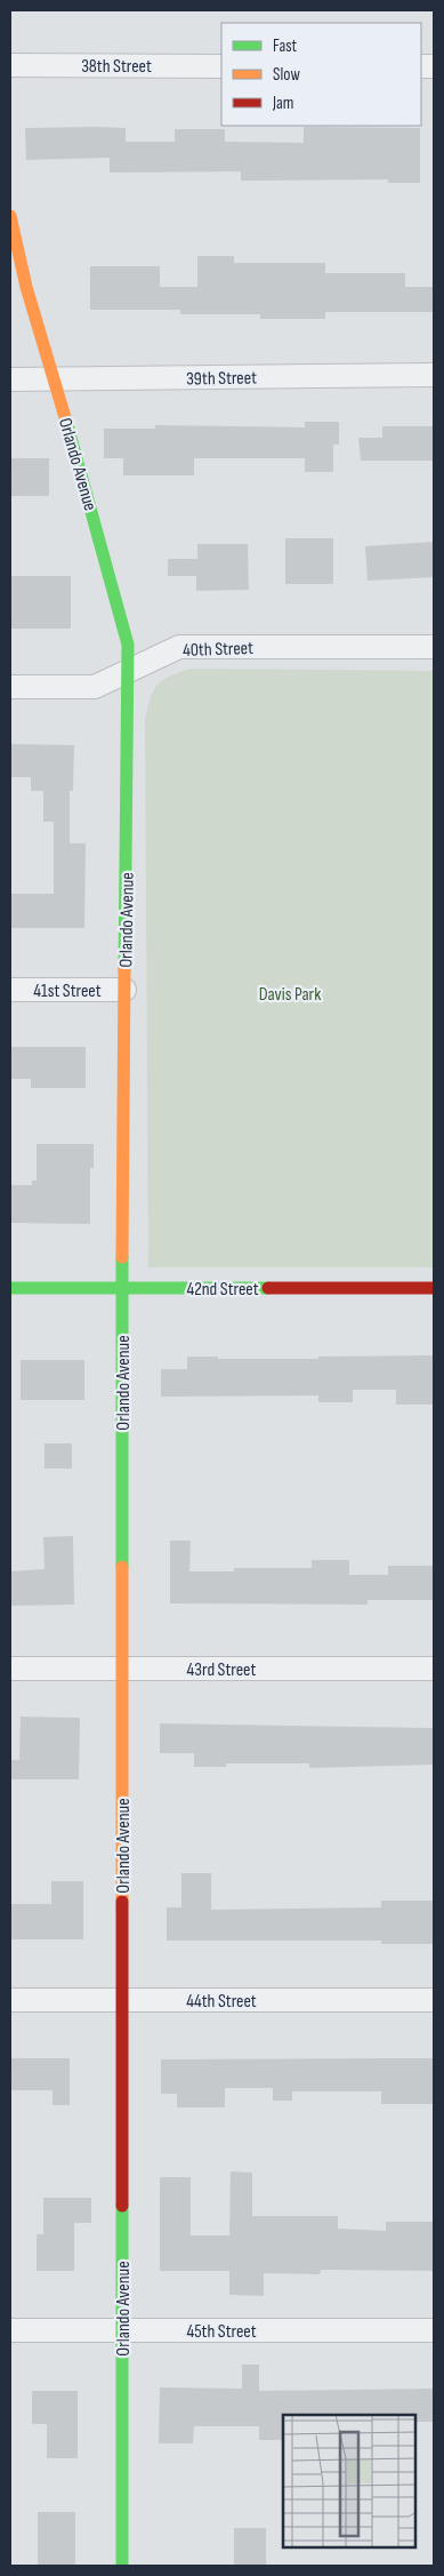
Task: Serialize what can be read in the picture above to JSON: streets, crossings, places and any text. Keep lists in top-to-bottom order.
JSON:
{
  "streets": {
    "street": [
      "38th Street",
      "39th Street",
      "Orlando Avenue",
      "40th Street",
      "41st Street",
      "42nd Street",
      "43rd Street",
      "44th Street",
      "45th Street"
    ]
  },
  "crossings": [
    ["39th Street", "Orlando Avenue"],
    ["Orlando Avenue", "40th Street"],
    ["Orlando Avenue", "41st Street"],
    ["Orlando Avenue", "42nd Street"],
    ["Orlando Avenue", "43rd Street"],
    ["Orlando Avenue", "44th Street"],
    ["Orlando Avenue", "45th Street"]
  ],
  "parks": ["Davis Park"],
  "legend": ["Fast", "Slow", "Jam"]
}
